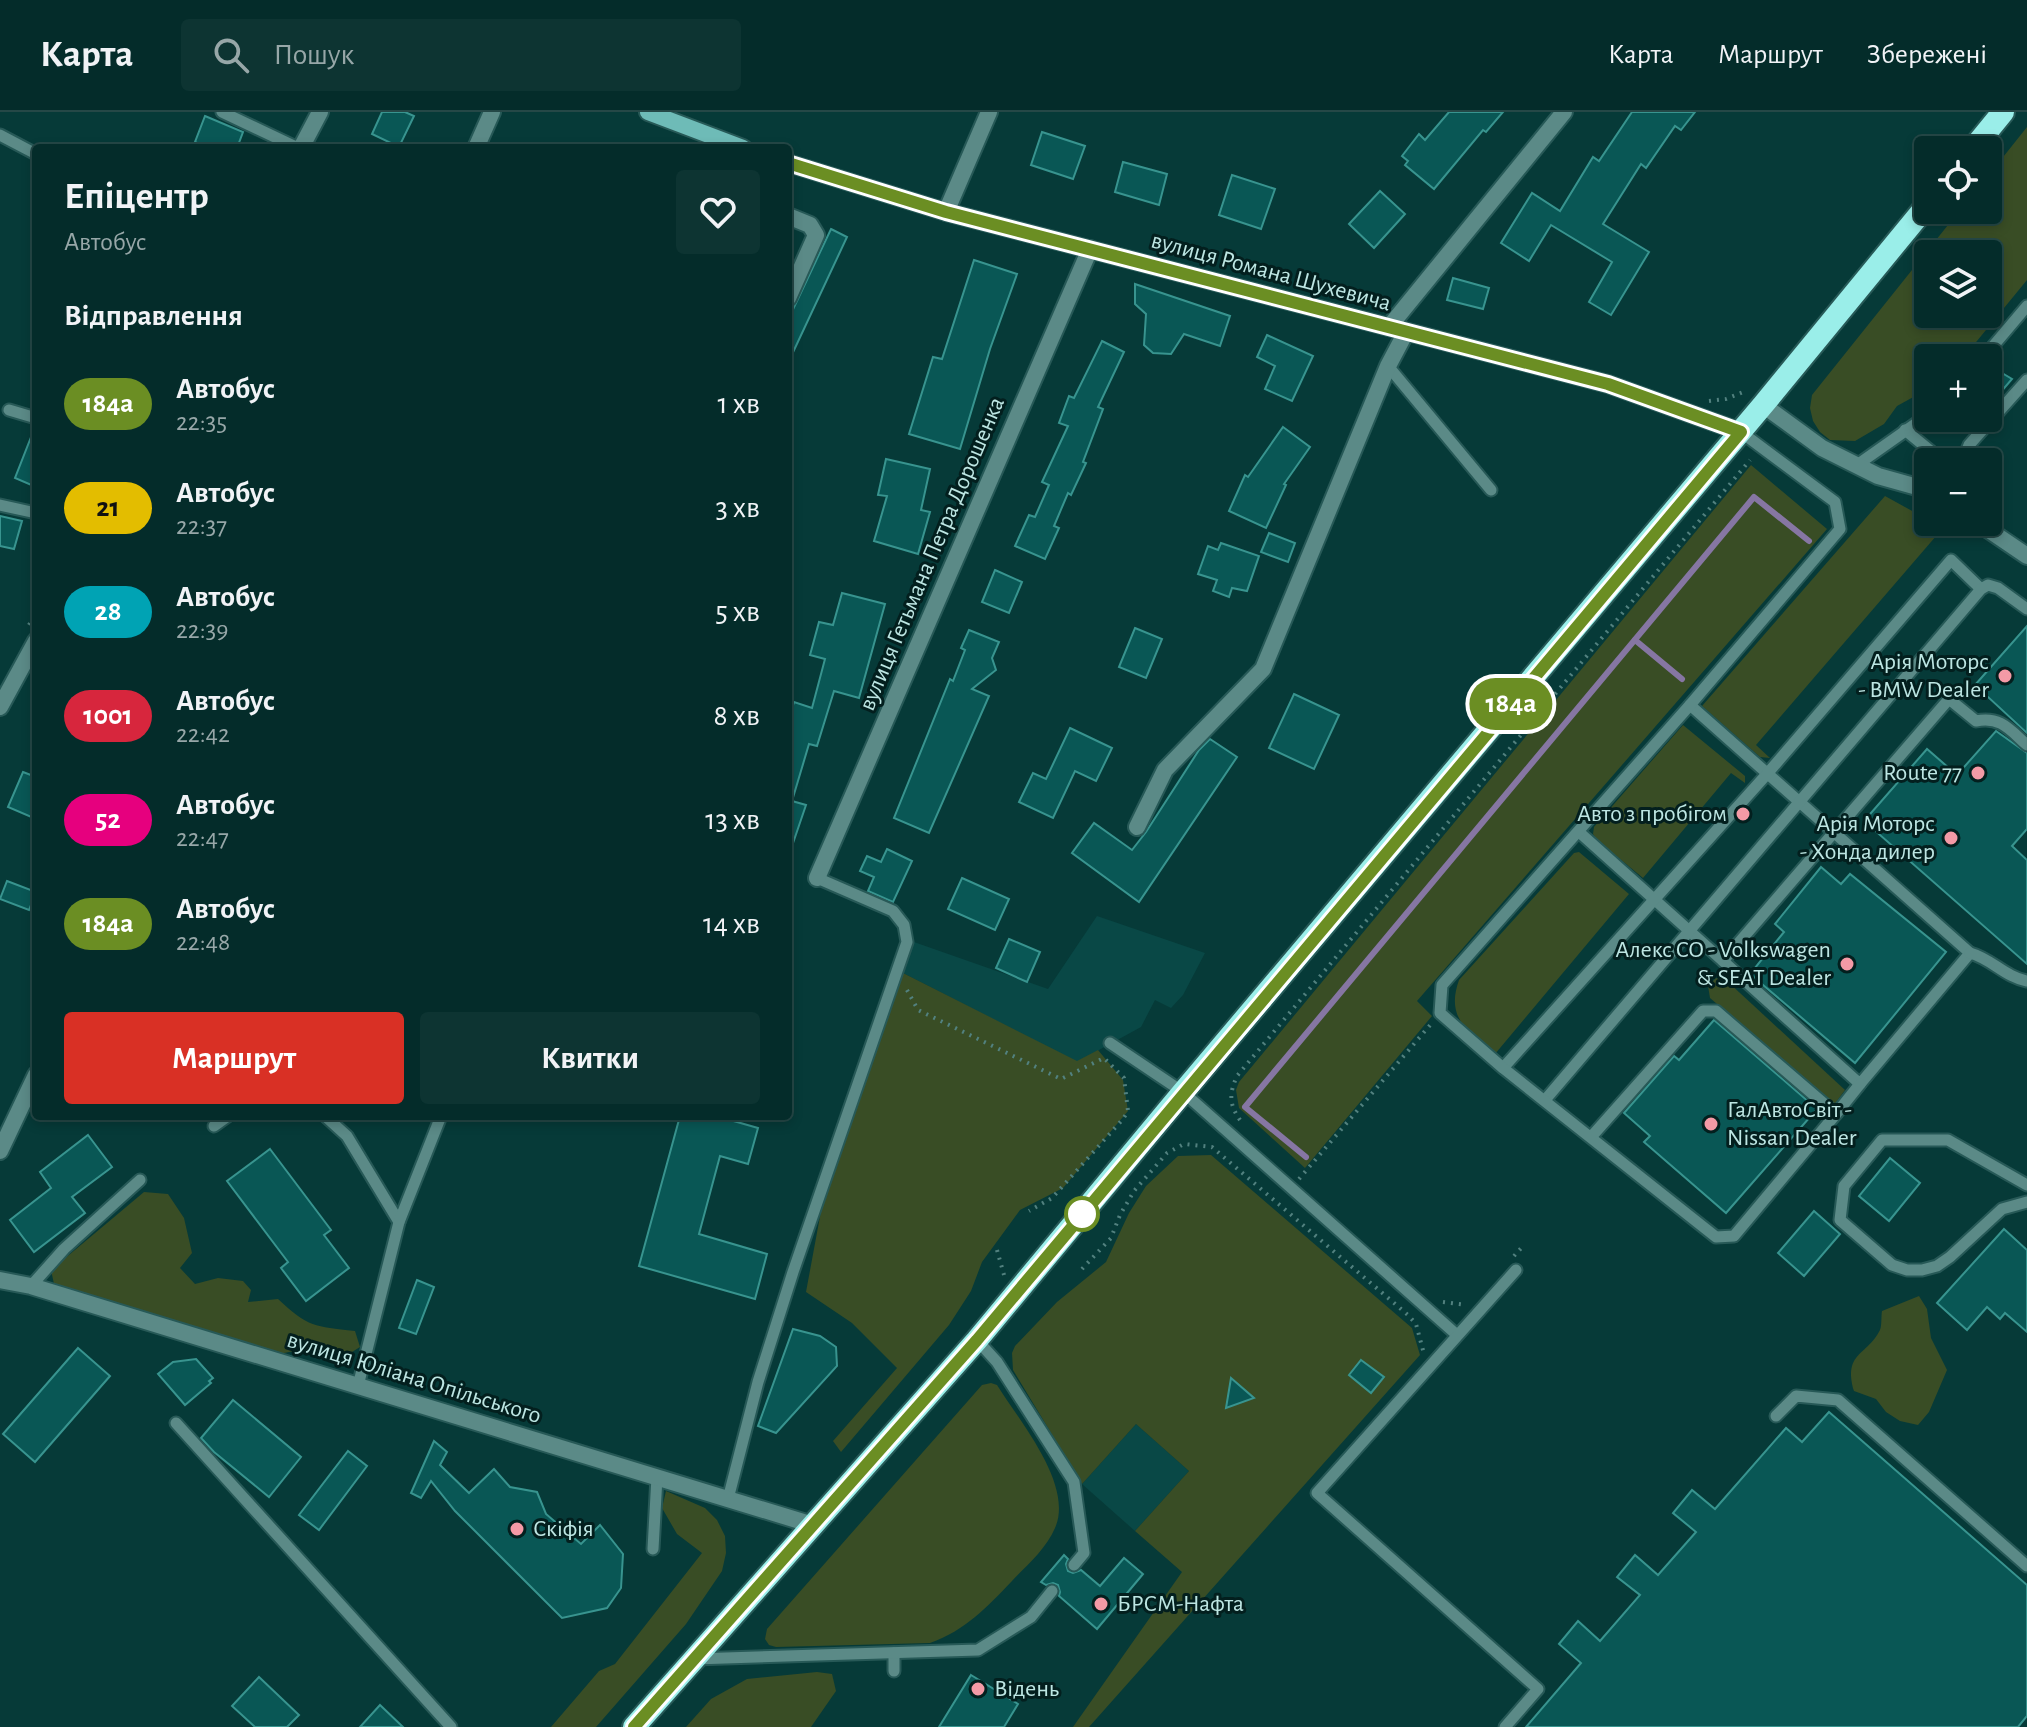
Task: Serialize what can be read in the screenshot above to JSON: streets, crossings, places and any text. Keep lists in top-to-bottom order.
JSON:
{
  "streets": {
    "main road": ["вулиця Романа Шухевича"],
    "street": ["вулиця Гетьмана Петра Дорошенка", "вулиця Юліана Опільського"]
  },
  "crossings": [
    ["вулиця Романа Шухевича", "вулиця Гетьмана Петра Дорошенка"]
  ],
  "places": [
    "Арія Моторс - BMW Dealer",
    "Route 77",
    "Авто з пробігом",
    "Арія Моторс - Хонда дилер",
    "Алекс CO - Volkswagen & SEAT Dealer",
    "ГалАвтоСвіт - Nissan Dealer",
    "Скіфія",
    "БРСМ-Нафта",
    "Відень"
  ],
  "lines": ["bus line 184а"],
  "page": {
    "header": "Карта",
    "search": "Пошук",
    "nav": ["Карта", "Маршрут", "Збережені"],
    "on_map": "184а",
    "map_buttons": ["+", "−"],
    "heading": [
      ["Епіцентр", "Автобус"],
      "Відправлення"
    ],
    "list": [
      {
        "mark": "184а",
        "name": "Автобус",
        "note": "22:35",
        "value": "1 хв"
      },
      {
        "mark": "21",
        "name": "Автобус",
        "note": "22:37",
        "value": "3 хв"
      },
      {
        "mark": "28",
        "name": "Автобус",
        "note": "22:39",
        "value": "5 хв"
      },
      {
        "mark": "1001",
        "name": "Автобус",
        "note": "22:42",
        "value": "8 хв"
      },
      {
        "mark": "52",
        "name": "Автобус",
        "note": "22:47",
        "value": "13 хв"
      },
      {
        "mark": "184а",
        "name": "Автобус",
        "note": "22:48",
        "value": "14 хв"
      }
    ],
    "buttons": ["Маршрут", "Квитки"]
  }
}
